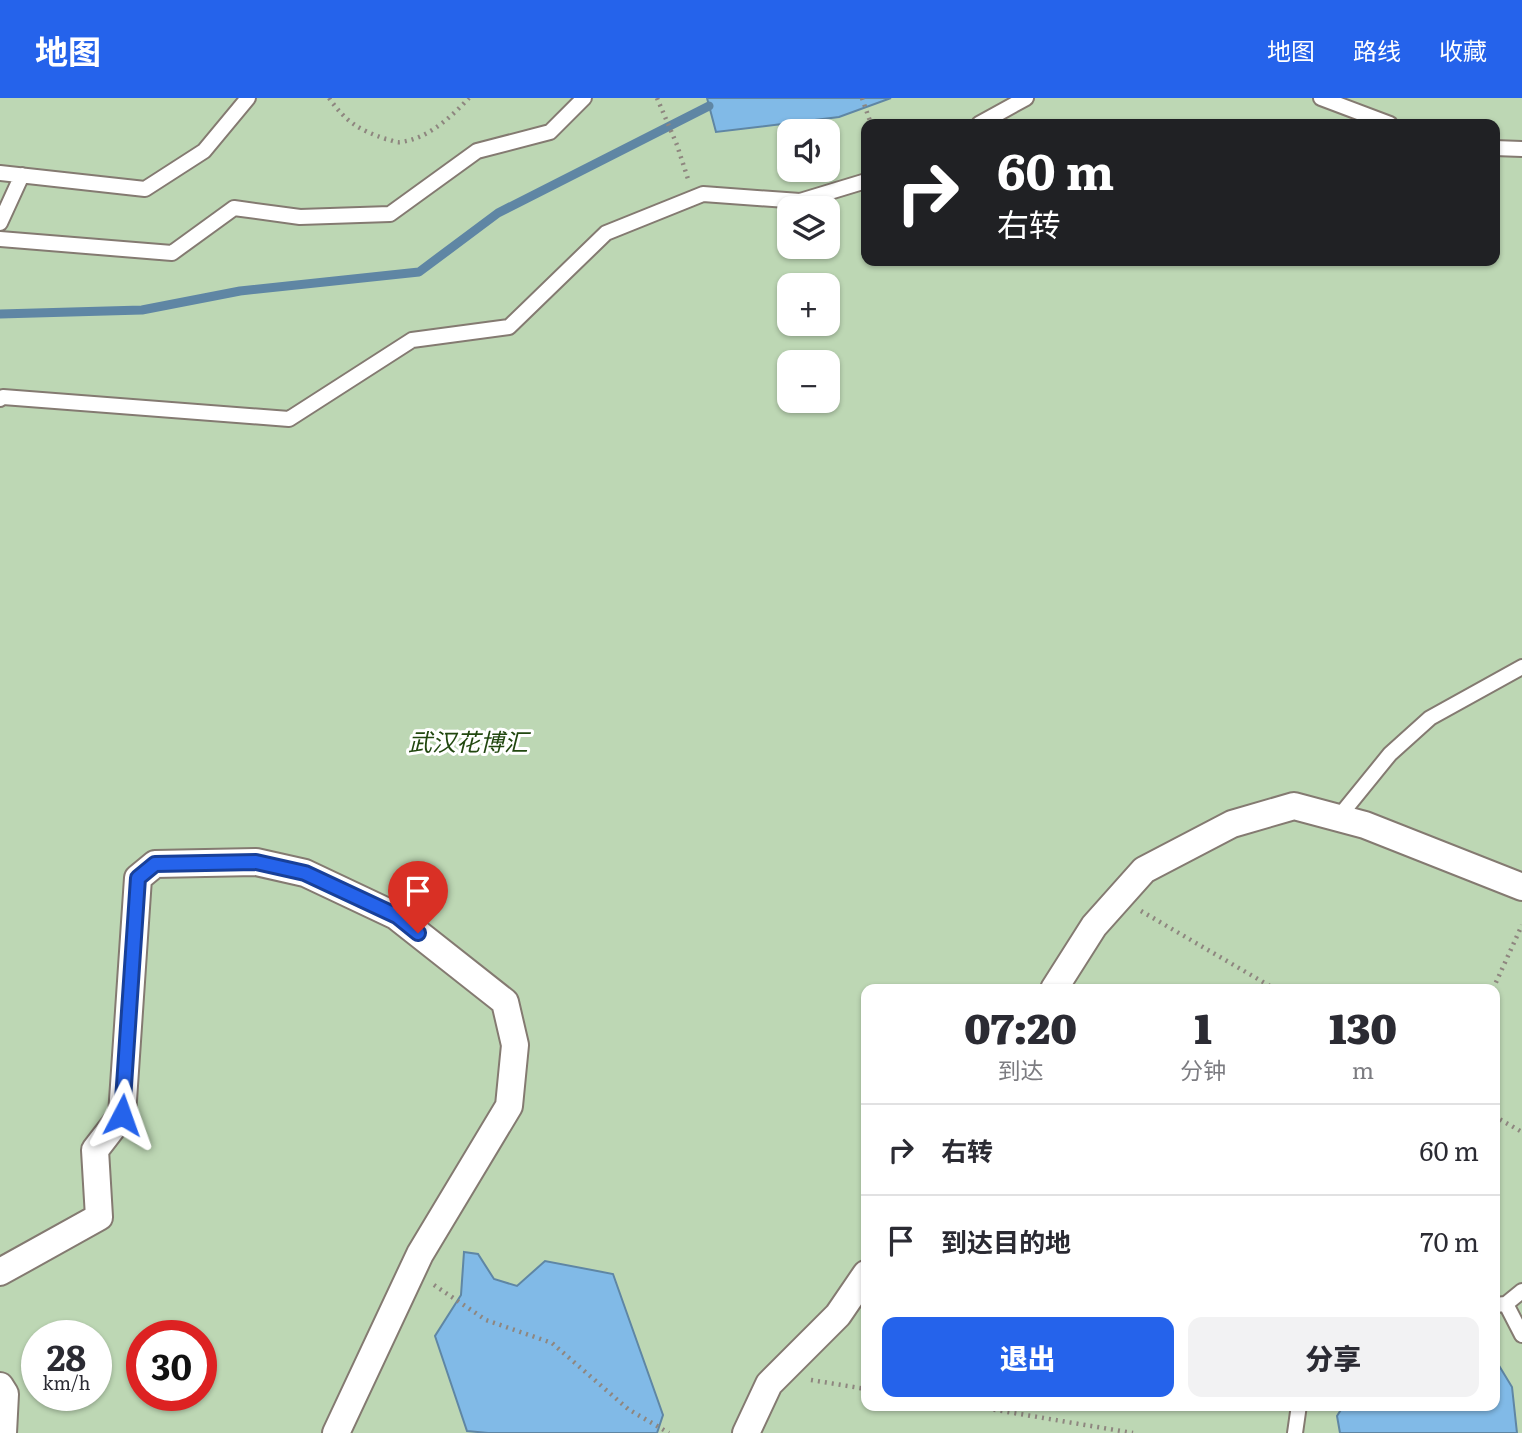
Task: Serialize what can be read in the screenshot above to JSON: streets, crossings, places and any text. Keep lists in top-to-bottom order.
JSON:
{
  "parks": ["武汉花博汇"],
  "page": {
    "header": "地图",
    "nav": ["地图", "路线", "收藏"],
    "map_buttons": ["+", "−"],
    "turn": ["60 m", "右转"],
    "eta": [
      "07:20",
      "到达",
      "1",
      "分钟",
      "130",
      "m"
    ],
    "list": [
      {
        "name": "右转",
        "value": "60 m"
      },
      {
        "name": "到达目的地",
        "value": "70 m"
      }
    ],
    "buttons": ["退出", "分享"],
    "speed": "28 km/h",
    "limit": "30"
  }
}
